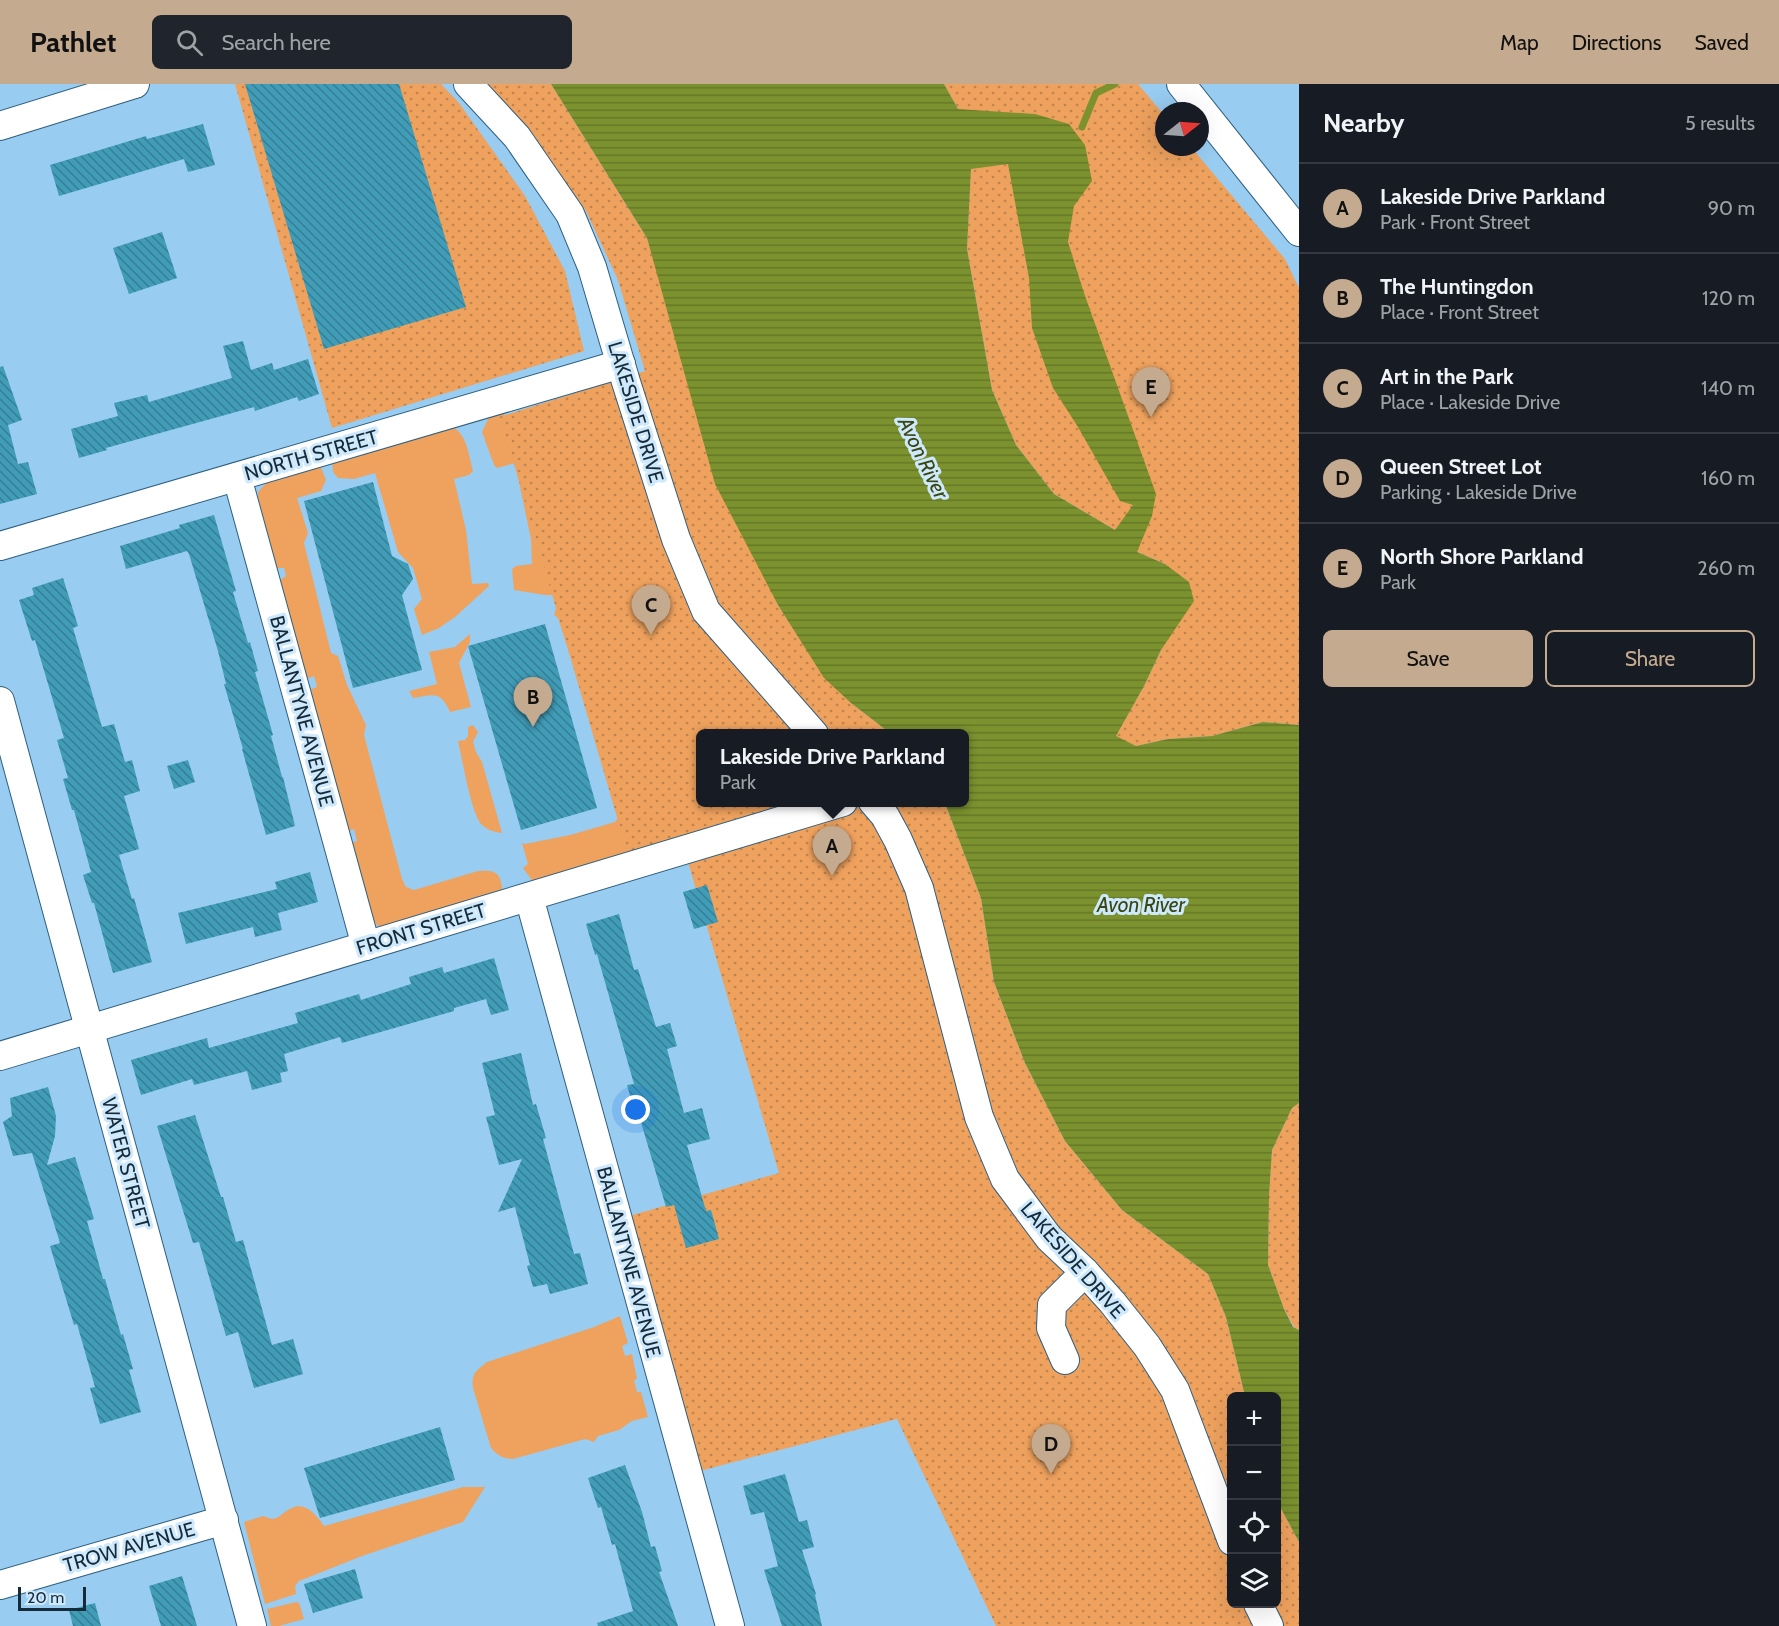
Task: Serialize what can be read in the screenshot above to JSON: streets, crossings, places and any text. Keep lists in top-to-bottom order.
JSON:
{
  "streets": {
    "street": [
      "LAKESIDE DRIVE",
      "NORTH STREET",
      "BALLANTYNE AVENUE",
      "FRONT STREET",
      "WATER STREET",
      "TROW AVENUE"
    ]
  },
  "crossings": [
    ["LAKESIDE DRIVE", "NORTH STREET"],
    ["NORTH STREET", "BALLANTYNE AVENUE"],
    ["BALLANTYNE AVENUE", "FRONT STREET"],
    ["FRONT STREET", "WATER STREET"],
    ["WATER STREET", "TROW AVENUE"]
  ],
  "water": ["Avon River"],
  "scale_bar": "20 m",
  "north": "right",
  "page": {
    "header": "Pathlet",
    "search": "Search here",
    "nav": ["Map", "Directions", "Saved"],
    "heading": ["Nearby", "5 results"],
    "list": [
      {
        "mark": "A",
        "name": "Lakeside Drive Parkland",
        "note": "Park · Front Street",
        "value": "90 m"
      },
      {
        "mark": "B",
        "name": "The Huntingdon",
        "note": "Place · Front Street",
        "value": "120 m"
      },
      {
        "mark": "C",
        "name": "Art in the Park",
        "note": "Place · Lakeside Drive",
        "value": "140 m"
      },
      {
        "mark": "D",
        "name": "Queen Street Lot",
        "note": "Parking · Lakeside Drive",
        "value": "160 m"
      },
      {
        "mark": "E",
        "name": "North Shore Parkland",
        "note": "Park",
        "value": "260 m"
      }
    ],
    "pins": [
      "E",
      "C",
      "B",
      "A",
      "D"
    ],
    "buttons": ["Save", "Share"],
    "popup": ["Lakeside Drive Parkland", "Park"],
    "map_buttons": ["+", "−"],
    "scale": "20 m"
  }
}
